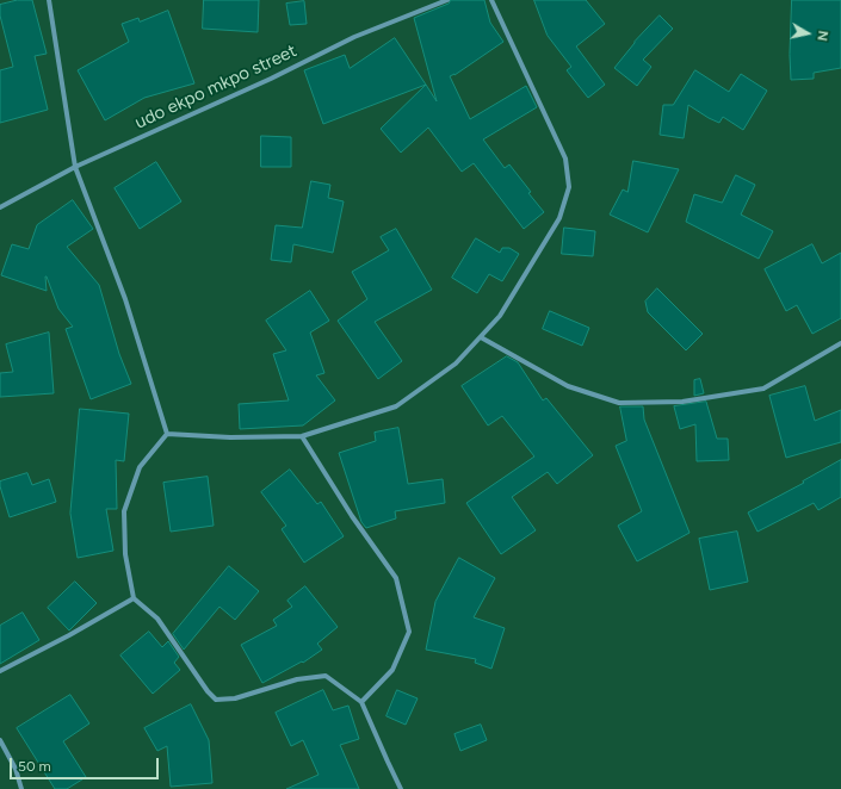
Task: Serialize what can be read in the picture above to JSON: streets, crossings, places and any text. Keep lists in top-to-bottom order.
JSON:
{
  "streets": {
    "street": ["udo ekpo mkpo street"]
  },
  "scale_bar": "50 m",
  "north": "right"
}
